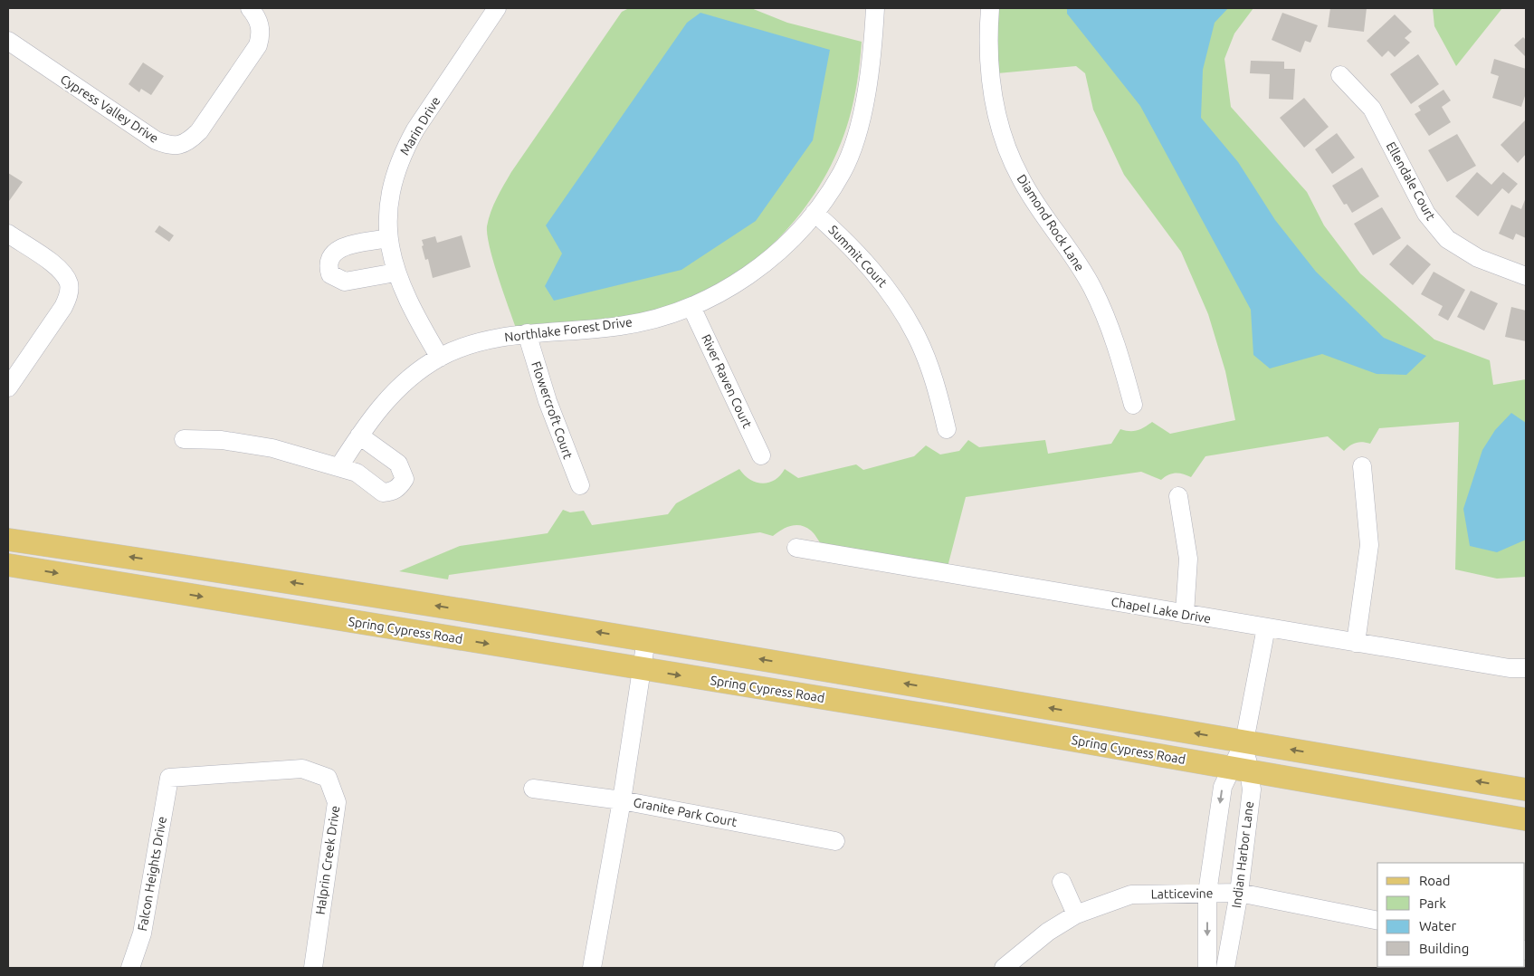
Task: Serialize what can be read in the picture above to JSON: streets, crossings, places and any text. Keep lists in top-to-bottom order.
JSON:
{
  "streets": {
    "main road": ["Spring Cypress Road"],
    "street": [
      "Cypress Valley Drive",
      "Marin Drive",
      "Ellendale Court",
      "Diamond Rock Lane",
      "Summit Court",
      "Northlake Forest Drive",
      "River Raven Court",
      "Flowercroft Court",
      "Chapel Lake Drive",
      "Granite Park Court",
      "Indian Harbor Lane",
      "Halprin Creek Drive",
      "Falcon Heights Drive",
      "Latticevine"
    ]
  },
  "crossings": [
    ["Marin Drive", "Northlake Forest Drive"],
    ["Summit Court", "Northlake Forest Drive"],
    ["Northlake Forest Drive", "River Raven Court"],
    ["Northlake Forest Drive", "Flowercroft Court"],
    ["Chapel Lake Drive", "Indian Harbor Lane"],
    ["Spring Cypress Road", "Indian Harbor Lane"],
    ["Indian Harbor Lane", "Latticevine"],
    ["Halprin Creek Drive", "Falcon Heights Drive"]
  ],
  "legend": [
    "Road",
    "Park",
    "Water",
    "Building"
  ]
}
